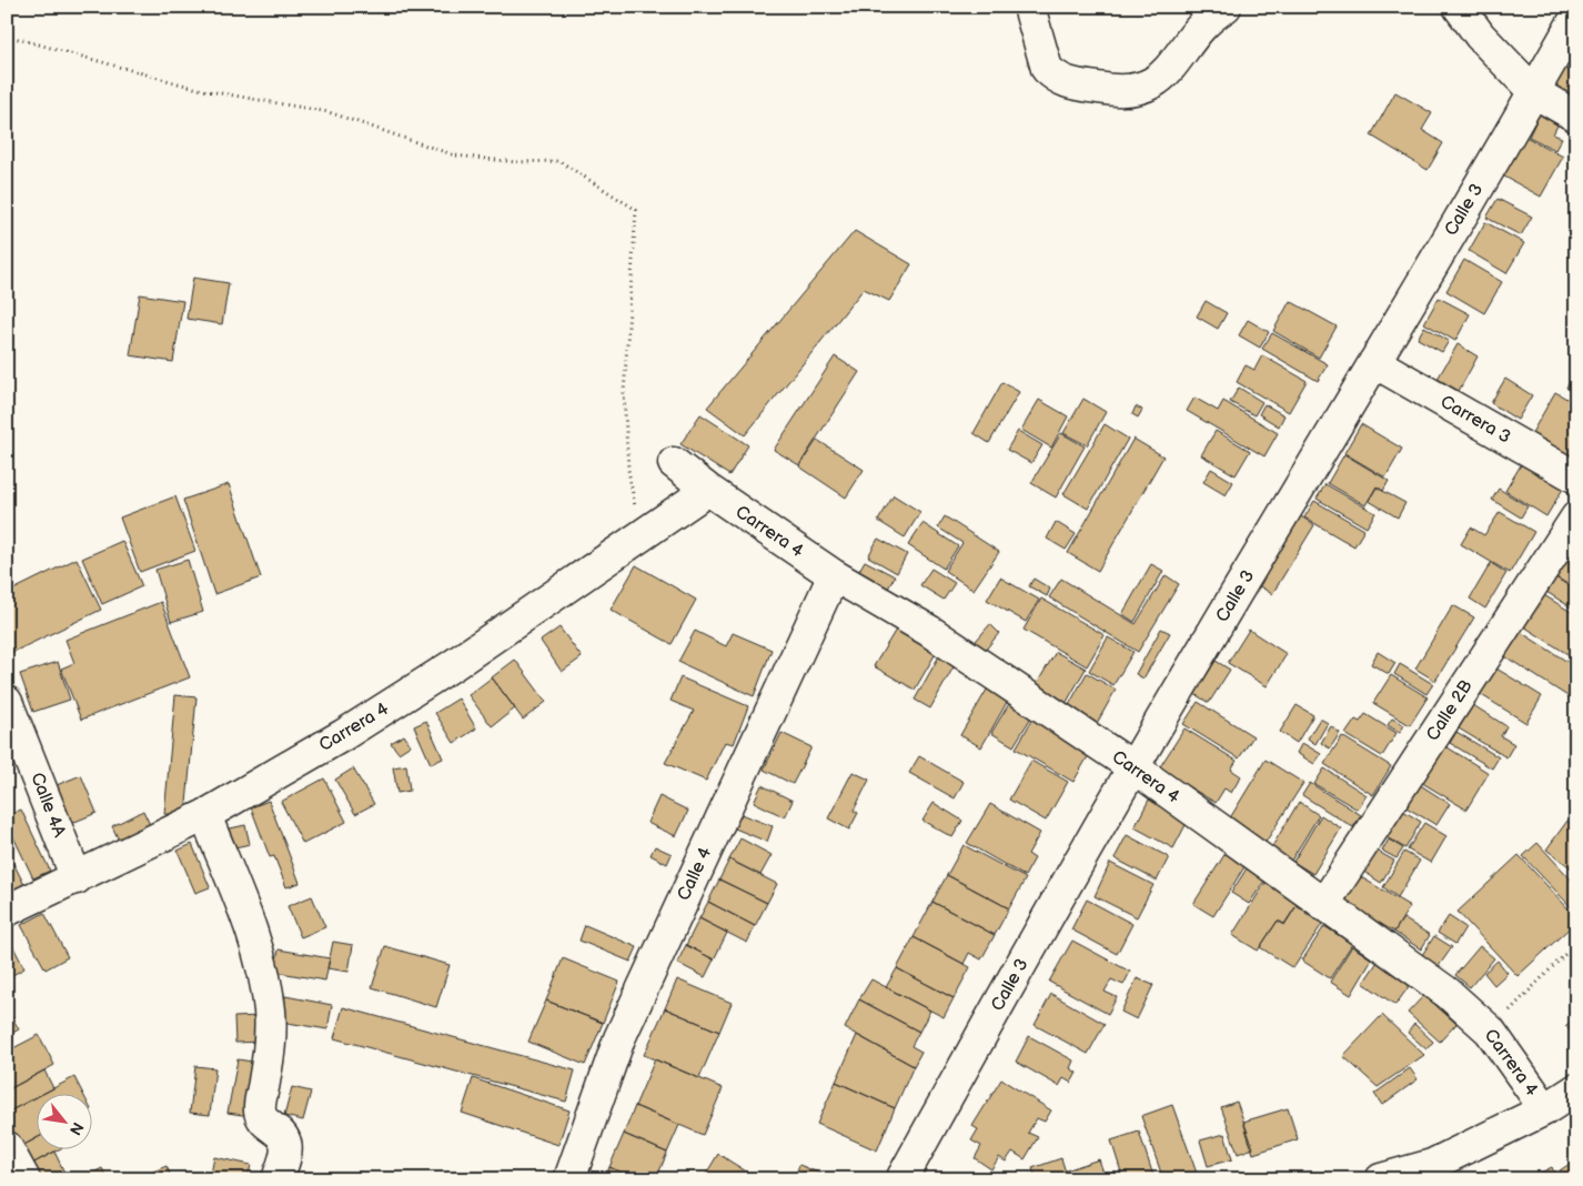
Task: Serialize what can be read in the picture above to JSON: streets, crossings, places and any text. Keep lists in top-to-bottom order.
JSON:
{
  "streets": {
    "street": [
      "Calle 3",
      "Carrera 3",
      "Carrera 4",
      "Calle 2B",
      "Calle 4A",
      "Calle 4"
    ]
  },
  "crossings": [
    ["Calle 3", "Carrera 3"],
    ["Calle 3", "Carrera 4"],
    ["Carrera 4", "Calle 2B"],
    ["Carrera 4", "Calle 4A"],
    ["Carrera 4", "Calle 4"]
  ],
  "north": "bottom right"
}
